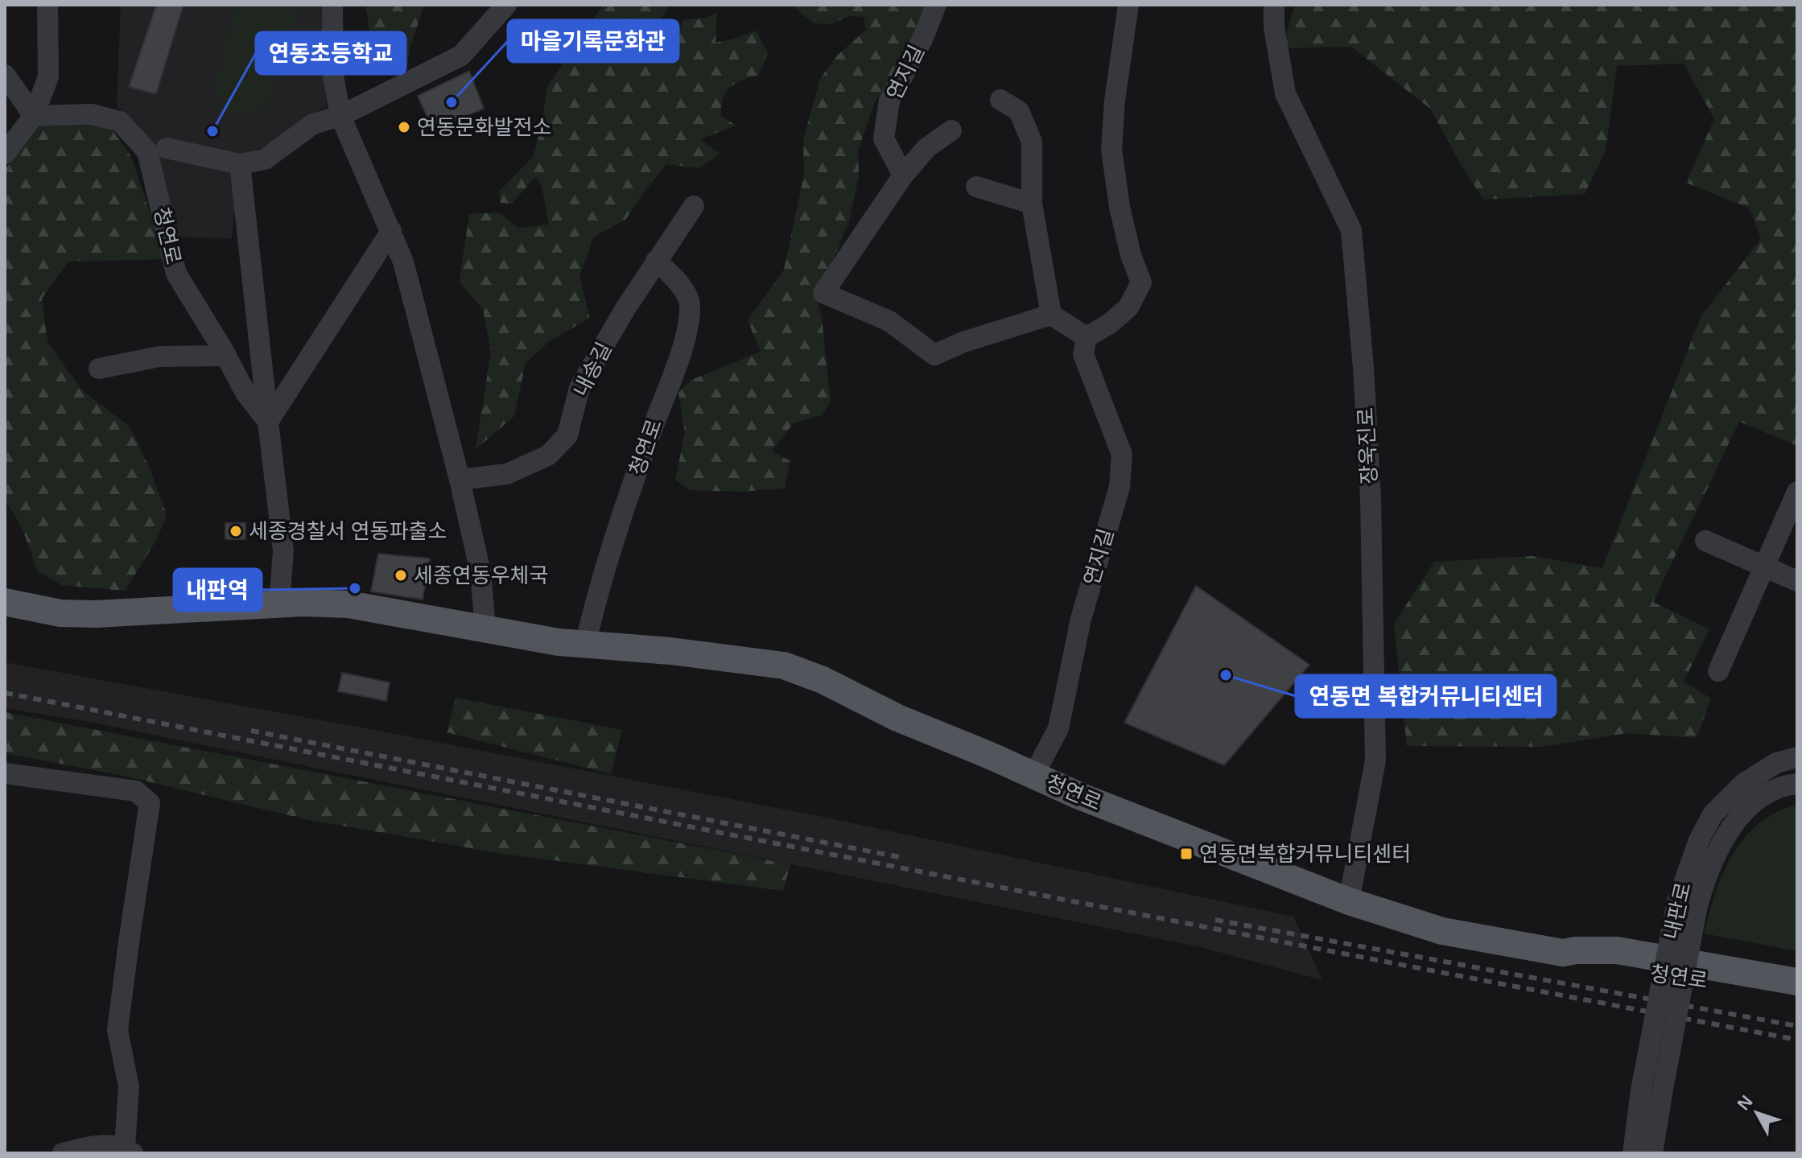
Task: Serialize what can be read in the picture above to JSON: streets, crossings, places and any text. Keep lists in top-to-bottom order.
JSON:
{
  "streets": {
    "main road": ["청연로"],
    "street": [
      "연지길",
      "내송길",
      "장욱진로",
      "내판로"
    ]
  },
  "crossings": [
    ["연지길", "청연로"],
    ["청연로", "내송길"],
    ["청연로", "장욱진로"]
  ],
  "places": {
    "other": [
      "마을기록문화관",
      "연동문화발전소",
      "연동초등학교",
      "세종경찰서 연동파출소",
      "세종연동우체국",
      "내판역",
      "연동면 복합커뮤니티센터"
    ],
    "transit": ["연동면복합커뮤니티센터"]
  },
  "north": "top left"
}
